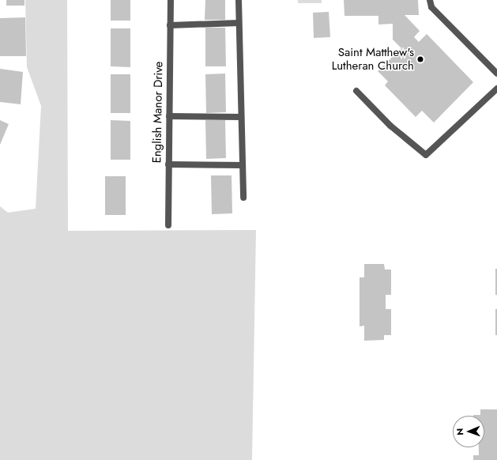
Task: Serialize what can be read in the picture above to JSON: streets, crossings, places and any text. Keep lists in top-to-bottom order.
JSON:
{
  "streets": {
    "street": ["English Manor Drive"]
  },
  "places": ["Saint Matthew's Lutheran Church"],
  "north": "left"
}
